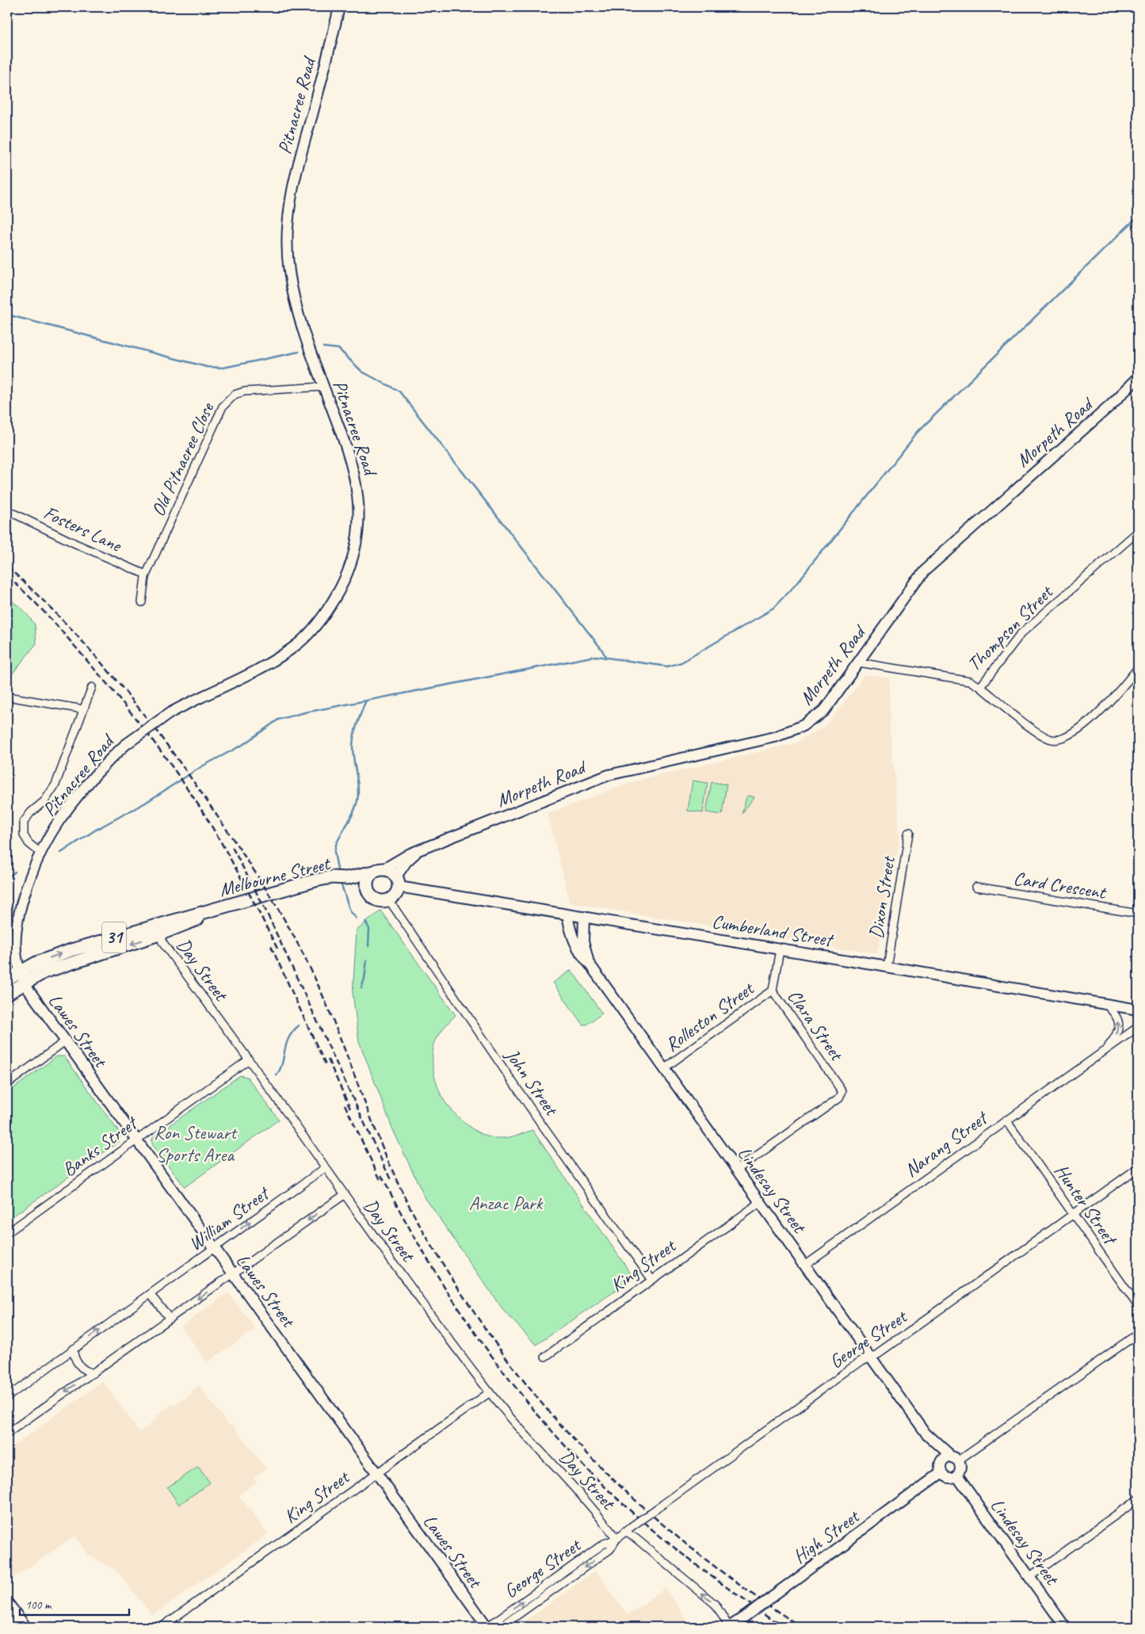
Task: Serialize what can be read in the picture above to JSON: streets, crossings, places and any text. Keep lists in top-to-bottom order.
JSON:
{
  "streets": {
    "main road": [
      "Pitnacree Road",
      "Morpeth Road",
      "Melbourne Street",
      "Cumberland Street",
      "31",
      "Lawes Street",
      "Lindesay Street",
      "High Street"
    ],
    "street": [
      "Old Pitnacree Close",
      "Fosters Lane",
      "Thompson Street",
      "Card Crescent",
      "Dixon Street",
      "Day Street",
      "Rolleston Street",
      "Clara Street",
      "John Street",
      "Narang Street",
      "Banks Street",
      "Hunter Street",
      "William Street",
      "King Street",
      "George Street"
    ]
  },
  "crossings": [
    ["Pitnacree Road", "Old Pitnacree Close"],
    ["Pitnacree Road", "Melbourne Street"],
    ["Pitnacree Road", "Lawes Street"],
    ["Morpeth Road", "Thompson Street"],
    ["Morpeth Road", "Melbourne Street"],
    ["Morpeth Road", "Cumberland Street"],
    ["Morpeth Road", "31"],
    ["Morpeth Road", "John Street"],
    ["Old Pitnacree Close", "Fosters Lane"],
    ["Melbourne Street", "Cumberland Street"],
    ["Melbourne Street", "31"],
    ["Melbourne Street", "Day Street"],
    ["Melbourne Street", "Lawes Street"],
    ["Melbourne Street", "John Street"],
    ["Dixon Street", "Cumberland Street"],
    ["Cumberland Street", "31"],
    ["Cumberland Street", "Clara Street"],
    ["Cumberland Street", "John Street"],
    ["Cumberland Street", "Narang Street"],
    ["Cumberland Street", "Lindesay Street"],
    ["31", "John Street"],
    ["Day Street", "Banks Street"],
    ["Day Street", "William Street"],
    ["Day Street", "King Street"],
    ["Day Street", "George Street"],
    ["Rolleston Street", "Clara Street"],
    ["Rolleston Street", "Lindesay Street"],
    ["Clara Street", "Lindesay Street"],
    ["Lawes Street", "Banks Street"],
    ["Lawes Street", "William Street"],
    ["Lawes Street", "King Street"],
    ["Lawes Street", "George Street"],
    ["John Street", "King Street"],
    ["Narang Street", "Lindesay Street"],
    ["Narang Street", "Hunter Street"],
    ["Lindesay Street", "King Street"],
    ["Lindesay Street", "George Street"],
    ["Lindesay Street", "High Street"],
    ["Hunter Street", "George Street"]
  ],
  "parks": ["Ron Stewart Sports Area", "Anzac Park"],
  "scale_bar": "100 m"
}
